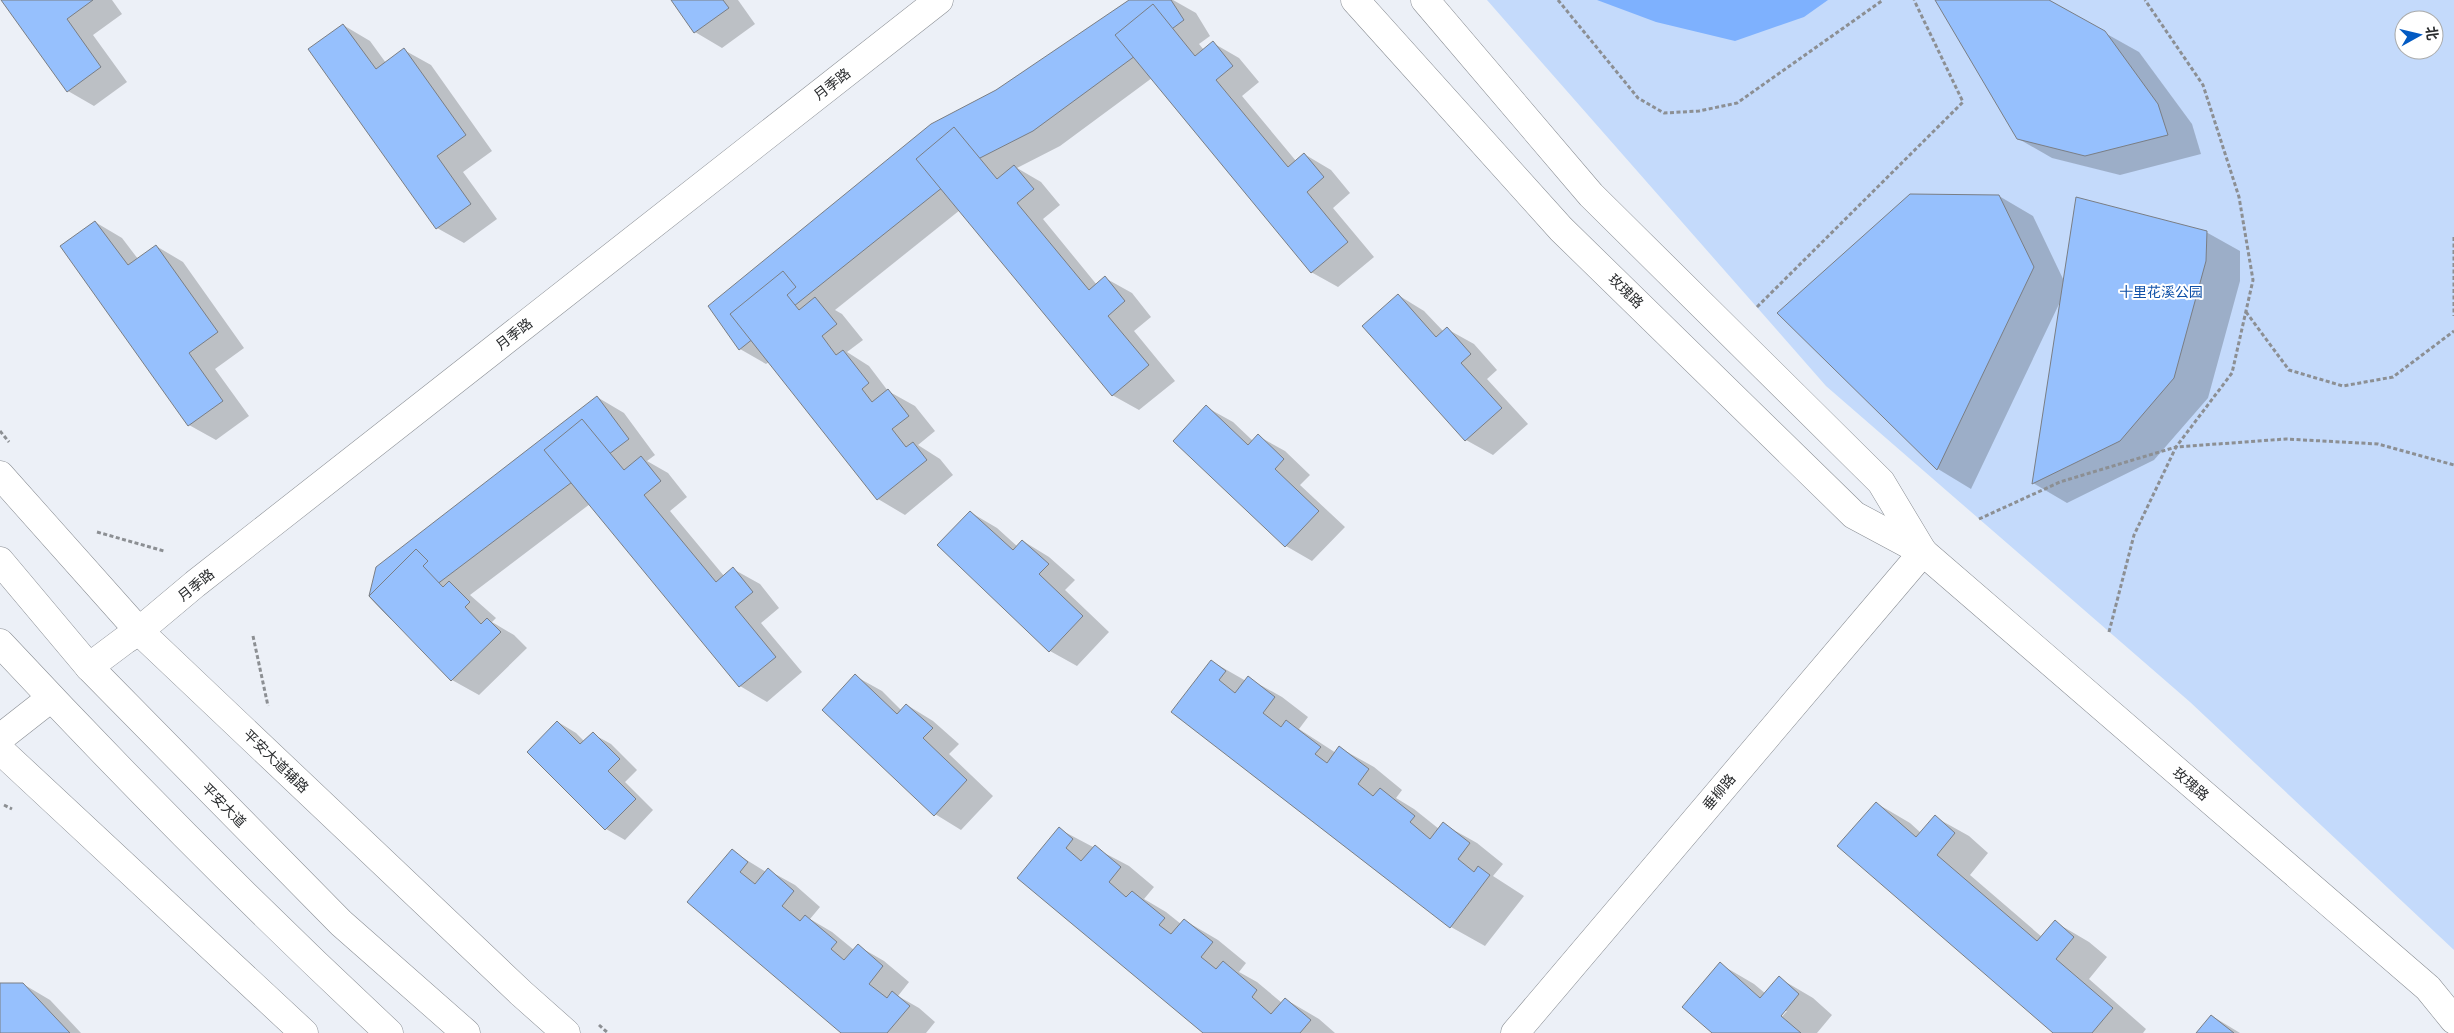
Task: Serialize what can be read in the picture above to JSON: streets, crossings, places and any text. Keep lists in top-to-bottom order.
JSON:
{
  "streets": {
    "street": [
      "月季路",
      "玫瑰路",
      "平安大道辅路",
      "垂柳路",
      "平安大道"
    ]
  },
  "crossings": [
    ["月季路", "平安大道辅路"],
    ["月季路", "平安大道"],
    ["玫瑰路", "垂柳路"]
  ],
  "parks": ["十里花溪公园"],
  "north": "right"
}
